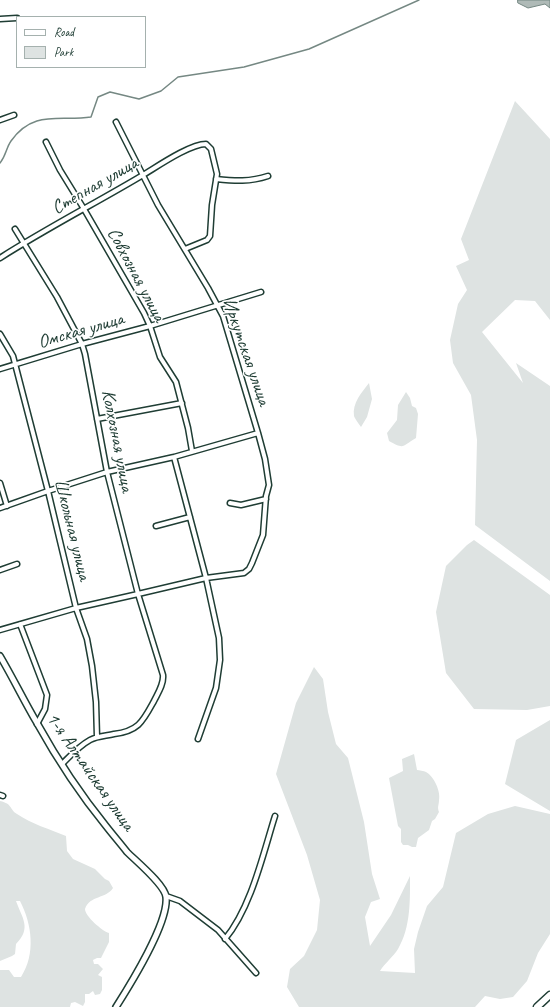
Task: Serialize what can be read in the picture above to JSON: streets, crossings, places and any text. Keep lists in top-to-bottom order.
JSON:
{
  "streets": {
    "street": [
      "Степная улица",
      "Совхозная улица",
      "Омская улица",
      "Иркутская улица",
      "Колхозная улица",
      "Школьная улица",
      "1-я Алтайская улица"
    ]
  },
  "crossings": [
    ["Степная улица", "Совхозная улица"],
    ["Степная улица", "Иркутская улица"],
    ["Степная улица", "Колхозная улица"],
    ["Совхозная улица", "Омская улица"],
    ["Омская улица", "Иркутская улица"],
    ["Омская улица", "Колхозная улица"],
    ["Омская улица", "Школьная улица"],
    ["Колхозная улица", "Школьная улица"]
  ],
  "legend": ["Road", "Park"]
}
